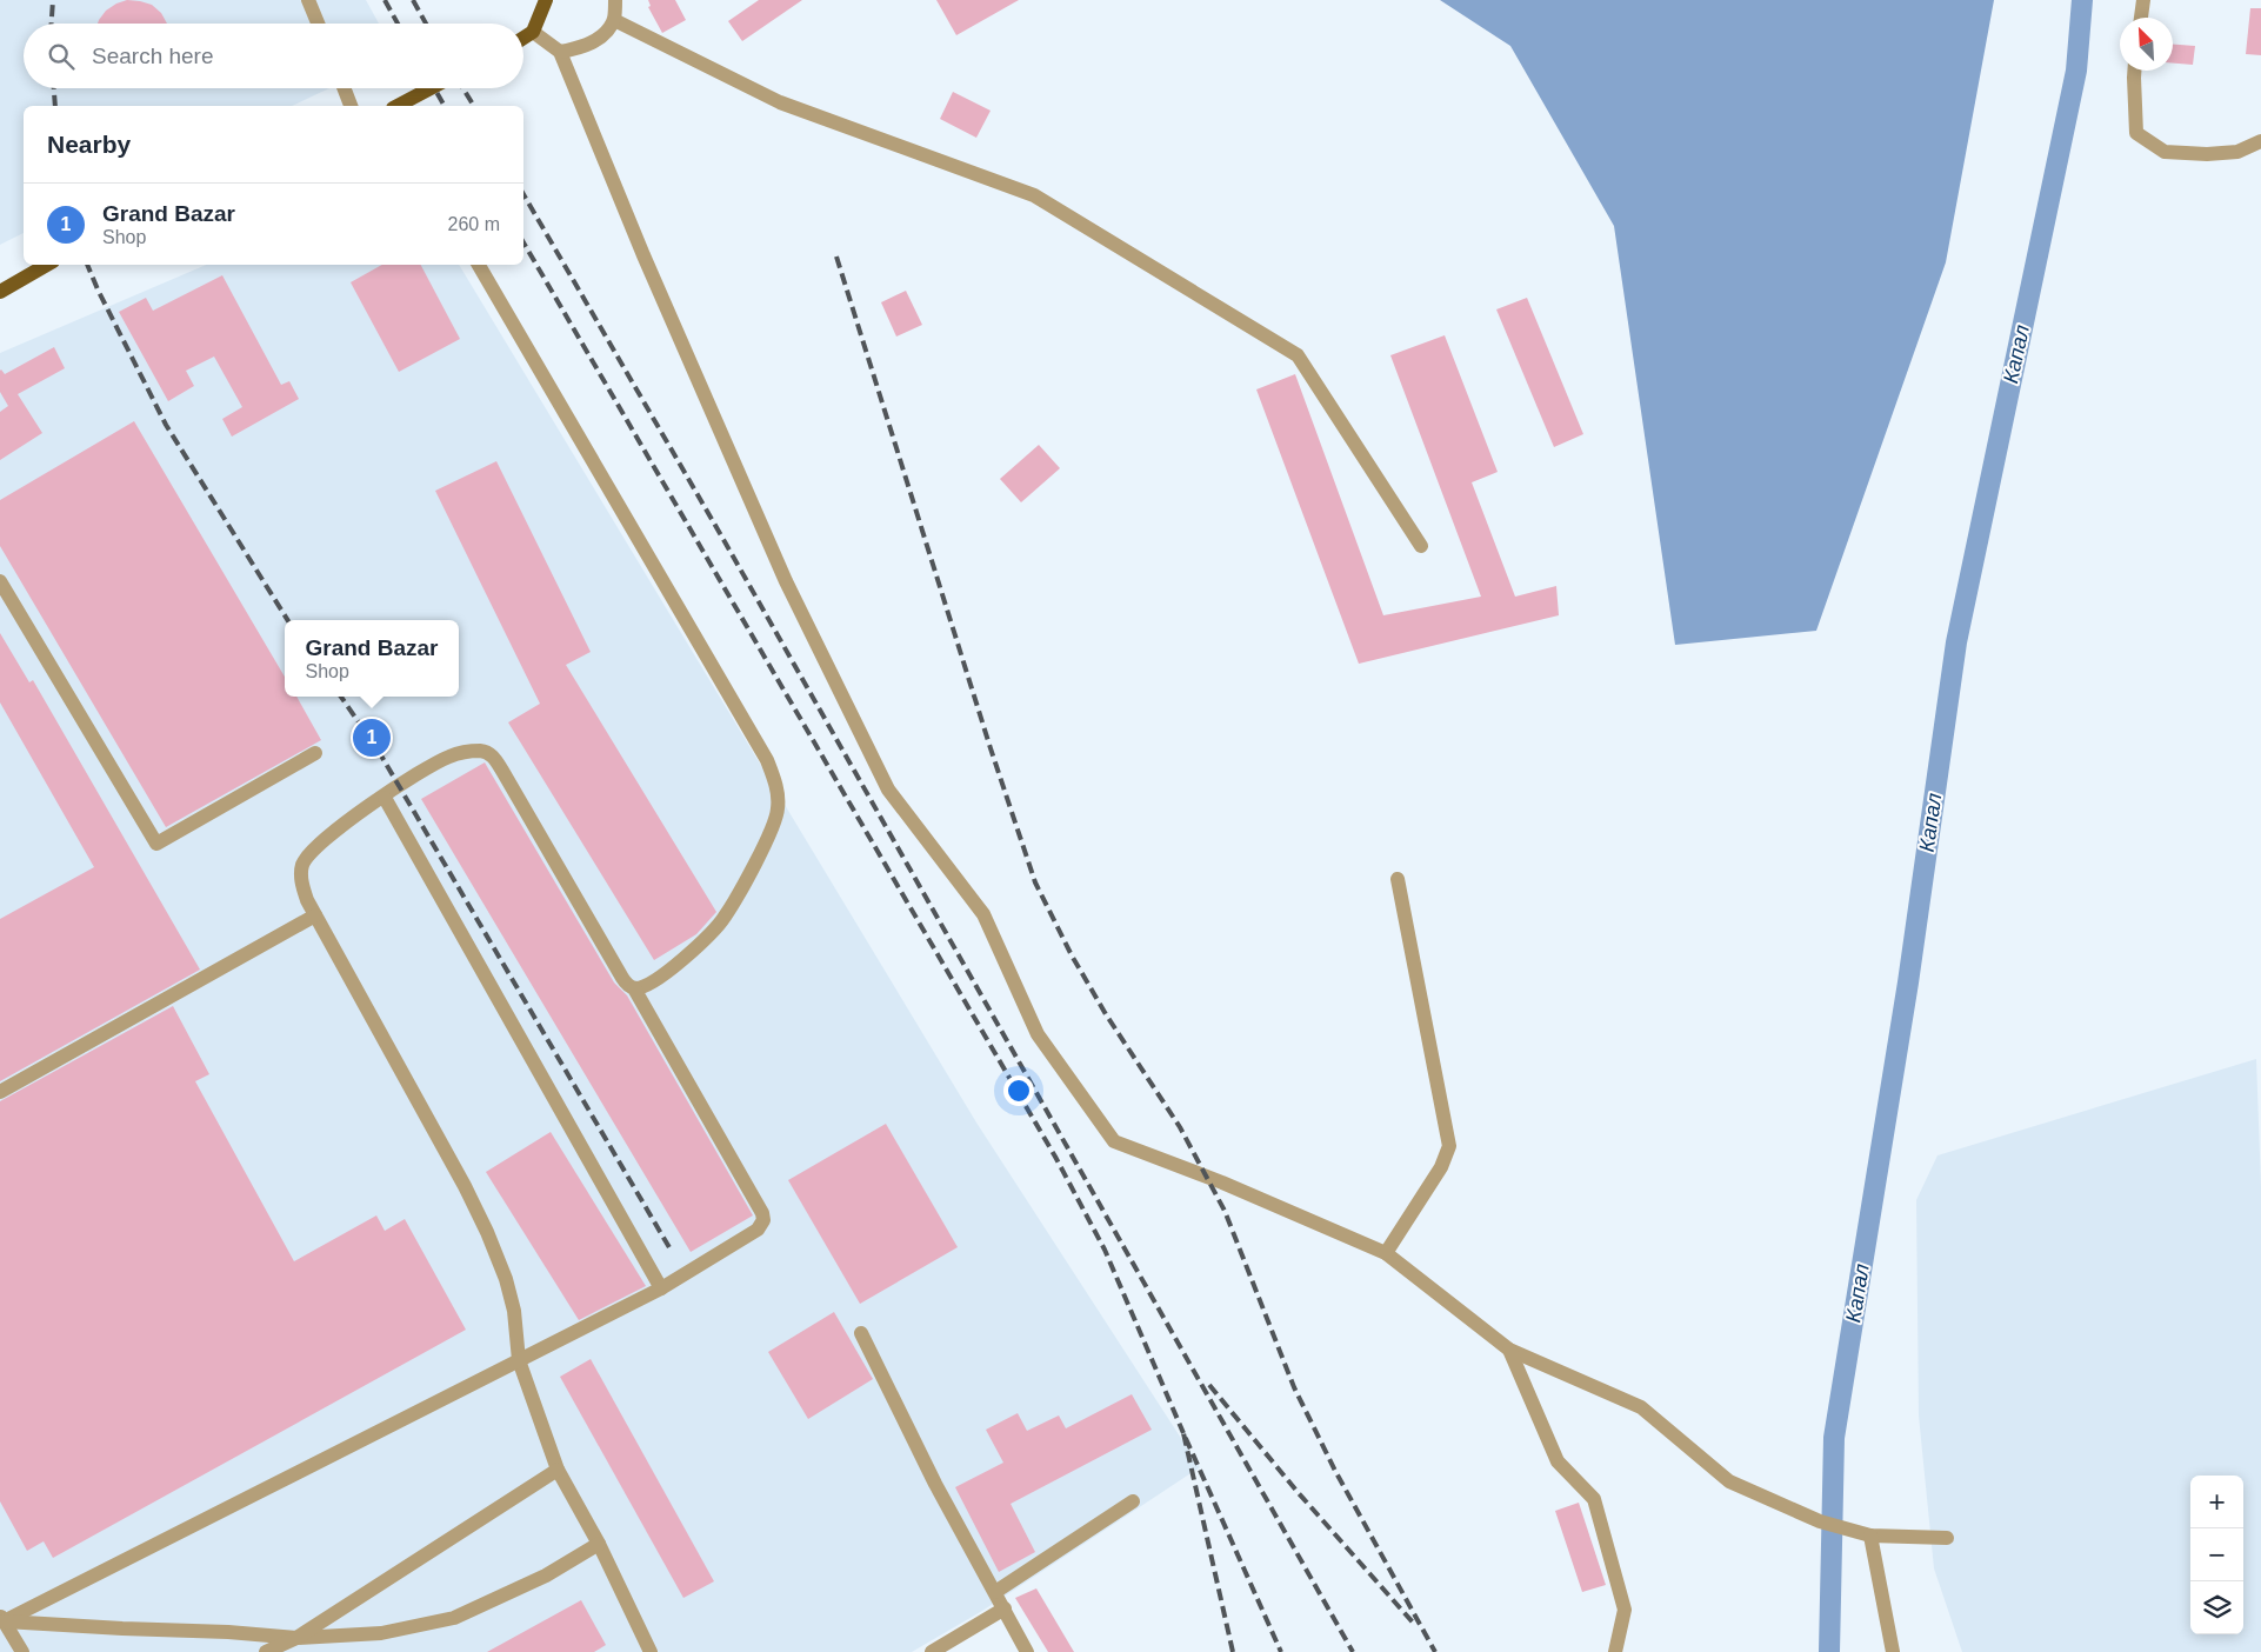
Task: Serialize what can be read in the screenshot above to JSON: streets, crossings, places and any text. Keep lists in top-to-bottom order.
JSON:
{
  "water": ["Капал"],
  "north": "top left",
  "page": {
    "search": "Search here",
    "heading": "Nearby",
    "list": [
      {
        "mark": "1",
        "name": "Grand Bazar",
        "note": "Shop",
        "value": "260 m"
      }
    ],
    "popup": ["Grand Bazar", "Shop"],
    "pins": "1",
    "map_buttons": ["+", "−"]
  }
}
